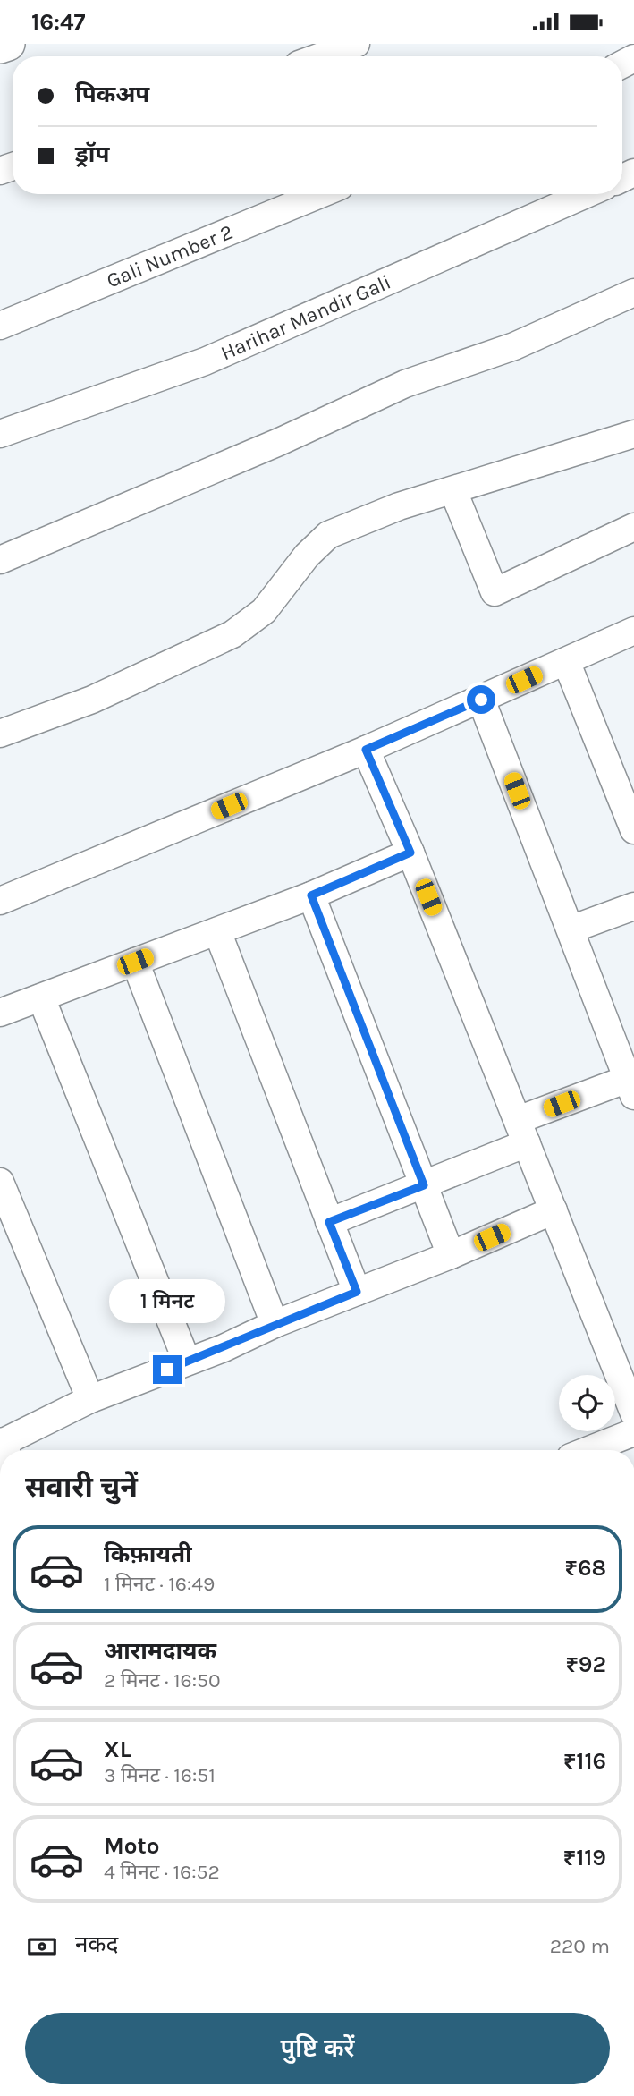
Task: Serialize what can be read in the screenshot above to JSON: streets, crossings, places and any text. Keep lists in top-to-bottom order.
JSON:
{
  "streets": {
    "street": ["Gali Number 2", "Harihar Mandir Gali"]
  },
  "page": {
    "status": "16:47",
    "banner": ["पिकअप", "ड्रॉप"],
    "bubble": "1 मिनट",
    "heading": "सवारी चुनें",
    "list": [
      {
        "name": "किफ़ायती",
        "note": "1 मिनट · 16:49",
        "value": "₹68"
      },
      {
        "name": "आरामदायक",
        "note": "2 मिनट · 16:50",
        "value": "₹92"
      },
      {
        "name": "XL",
        "note": "3 मिनट · 16:51",
        "value": "₹116"
      },
      {
        "name": "Moto",
        "note": "4 मिनट · 16:52",
        "value": "₹119"
      }
    ],
    "pay": ["नकद", "220 m"],
    "buttons": "पुष्टि करें"
  }
}
